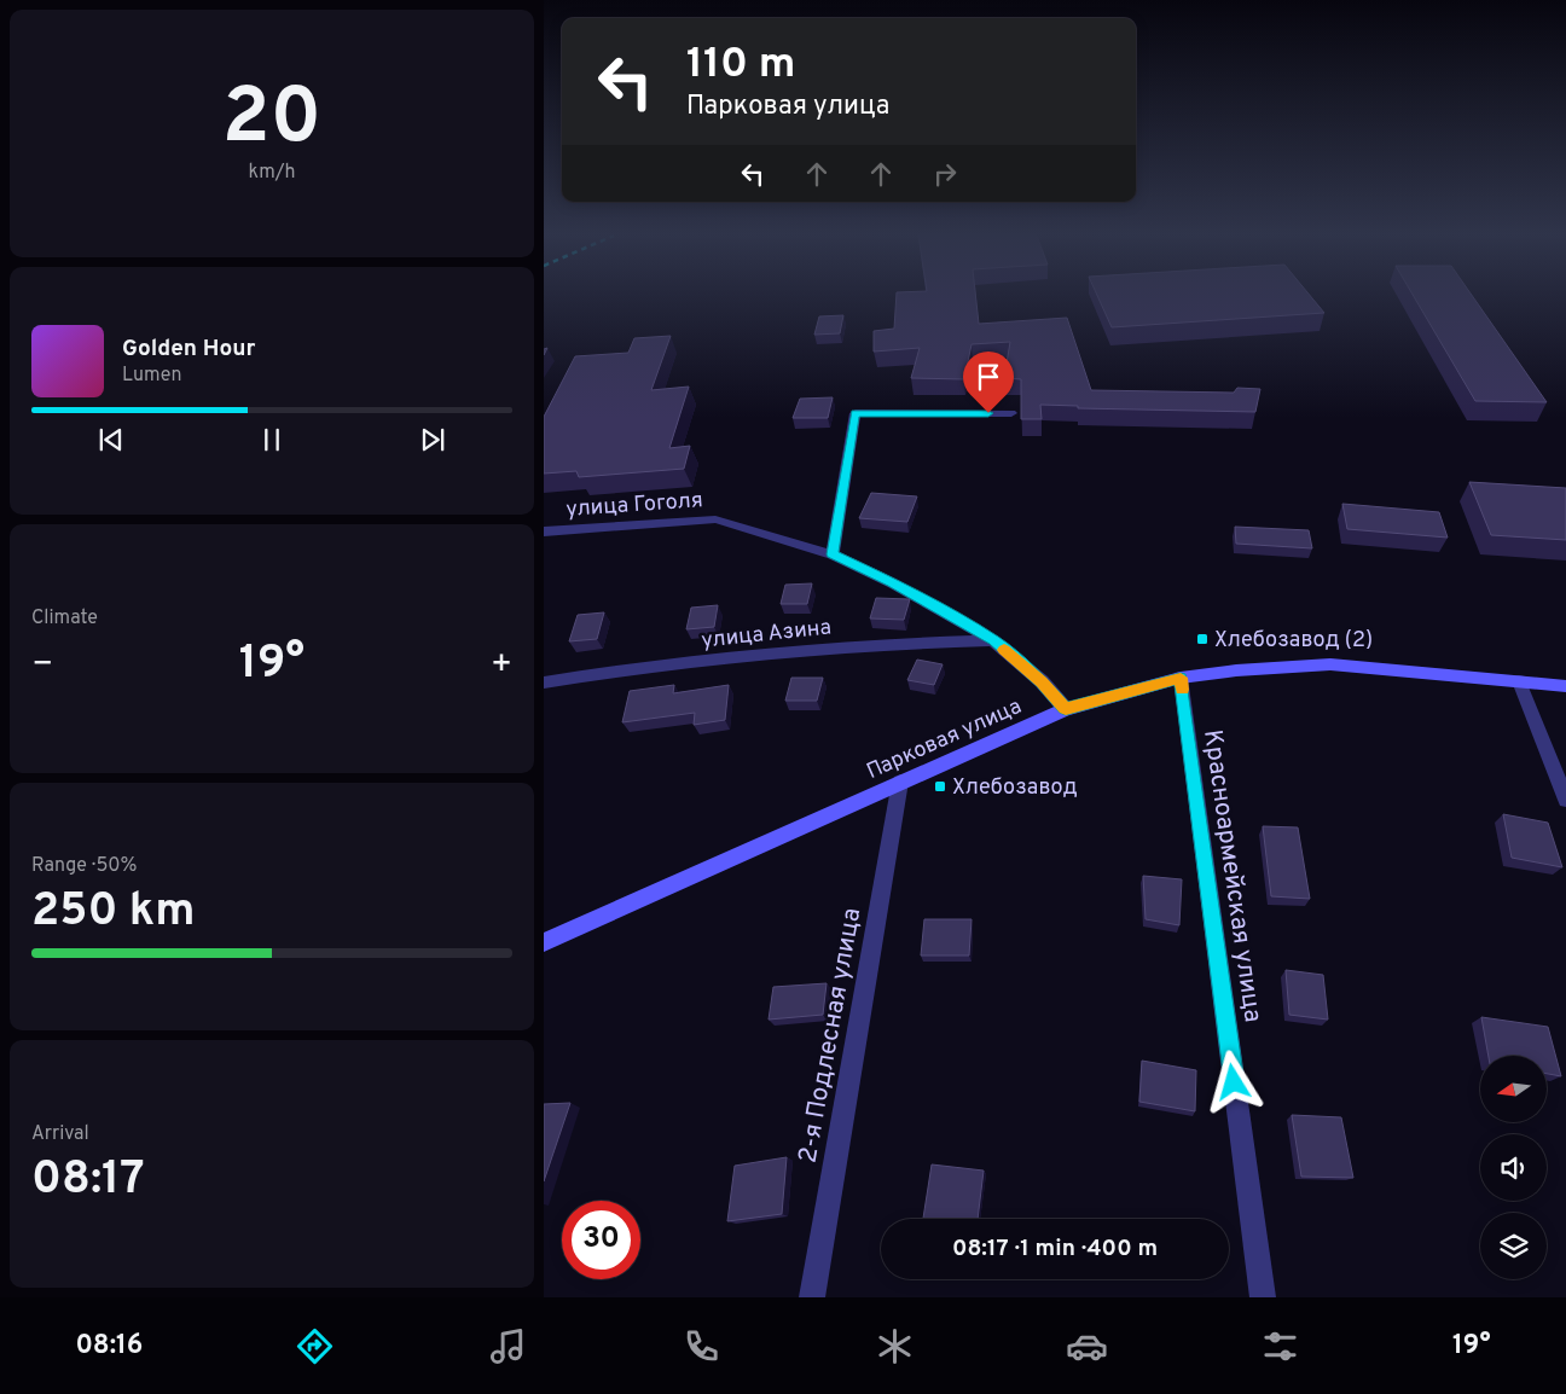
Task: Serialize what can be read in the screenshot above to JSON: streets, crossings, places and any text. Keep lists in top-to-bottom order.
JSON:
{
  "streets": {
    "main road": ["Парковая улица"],
    "street": [
      "улица Гоголя",
      "улица Азина",
      "Красноармейская улица",
      "2-я Подлесная улица"
    ]
  },
  "crossings": [
    ["улица Гоголя", "улица Азина"],
    ["улица Гоголя", "Парковая улица"],
    ["Парковая улица", "Красноармейская улица"],
    ["Парковая улица", "2-я Подлесная улица"]
  ],
  "places": {
    "transit": ["Хлебозавод (2)", "Хлебозавод"]
  },
  "north": "left",
  "page": {
    "tile": [
      ["20", "km/h"],
      "Climate",
      ["Range · 50%", "250 km"],
      ["Arrival", "08:17"]
    ],
    "turn": ["110 m", "Парковая улица"],
    "song": ["Golden Hour", "Lumen"],
    "heat": ["−", "19°", "+"],
    "limit": "30",
    "trip": "08:17 · 1 min · 400 m",
    "tabs": ["08:16", "19°"]
  }
}
